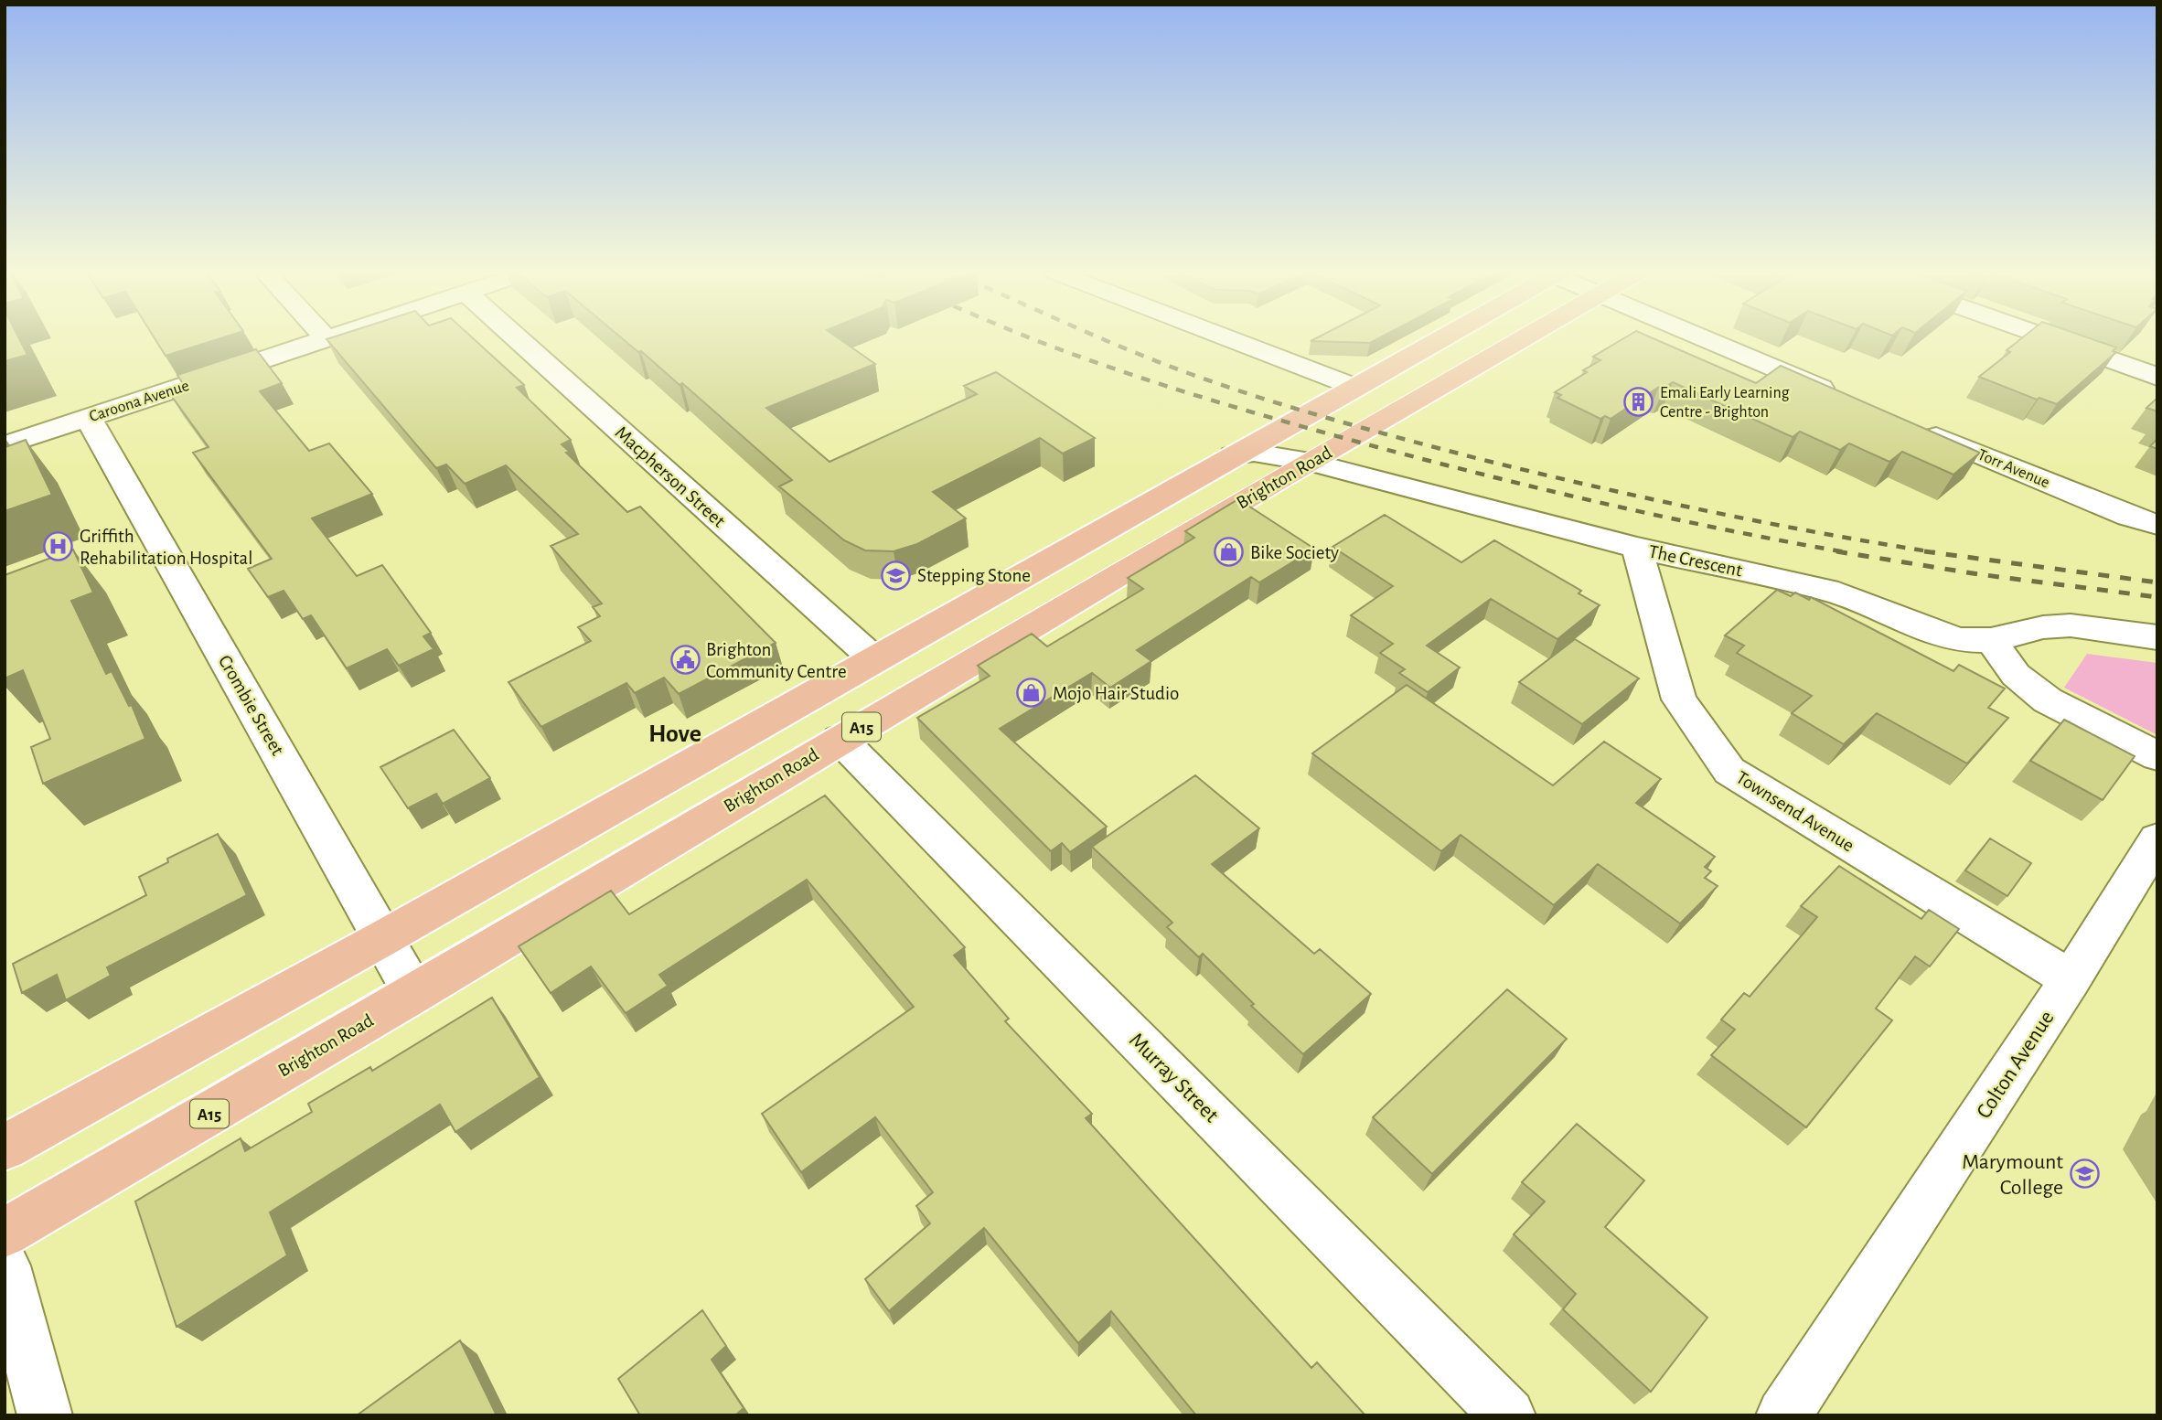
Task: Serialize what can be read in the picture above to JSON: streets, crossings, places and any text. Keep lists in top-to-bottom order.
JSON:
{
  "streets": {
    "main road": ["Brighton Road", "A15"],
    "street": [
      "Caroona Avenue",
      "Torr Avenue",
      "Macpherson Street",
      "The Crescent",
      "Crombie Street",
      "Townsend Avenue",
      "Colton Avenue",
      "Murray Street"
    ]
  },
  "crossings": [
    ["Caroona Avenue", "Crombie Street"],
    ["Brighton Road", "The Crescent"],
    ["Brighton Road", "Crombie Street"],
    ["Brighton Road", "Murray Street"],
    ["The Crescent", "Townsend Avenue"],
    ["Townsend Avenue", "Colton Avenue"]
  ],
  "districts": ["Hove"],
  "places": {
    "building": ["Emali Early Learning Centre - Brighton"],
    "hospital": ["Griffith Rehabilitation Hospital"],
    "shop": ["Bike Society", "Mojo Hair Studio"],
    "school or university": ["Stepping Stone", "Marymount College"],
    "public building": ["Brighton Community Centre"]
  }
}
